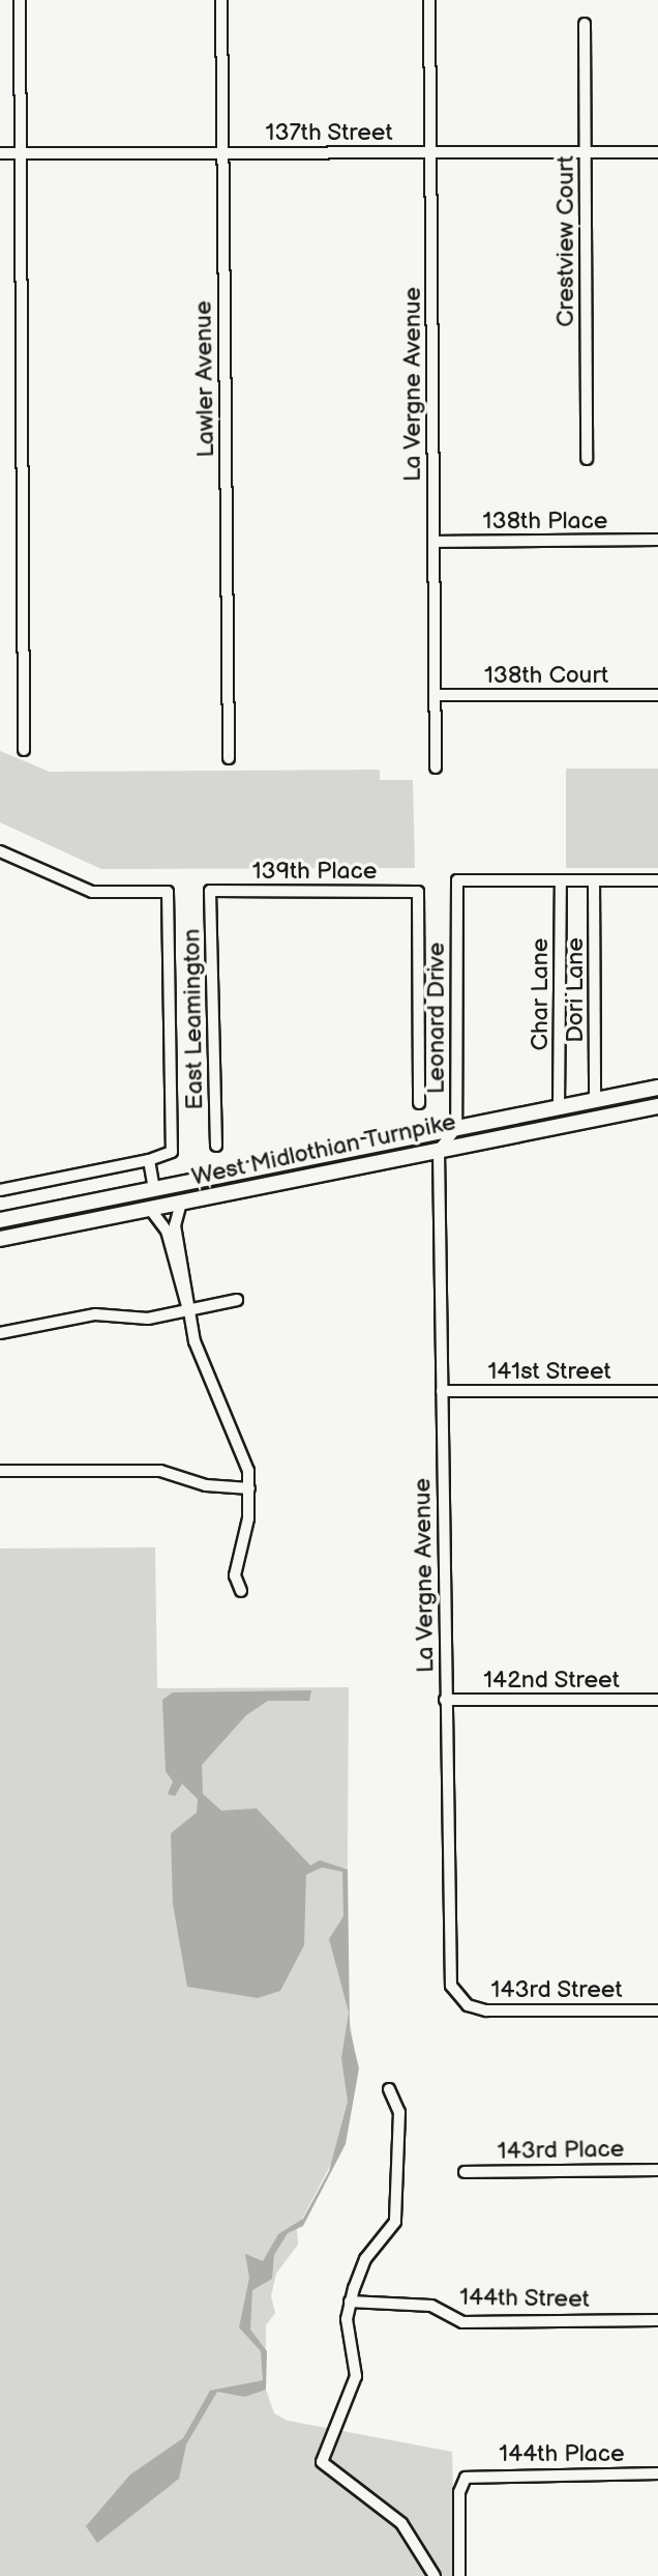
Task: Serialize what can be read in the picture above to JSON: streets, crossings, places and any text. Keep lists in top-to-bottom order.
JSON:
{
  "streets": {
    "main road": ["West Midlothian Turnpike"],
    "street": [
      "137th Street",
      "Crestview Court",
      "Lawler Avenue",
      "La Vergne Avenue",
      "138th Place",
      "138th Court",
      "139th Place",
      "Dori Lane",
      "Char Lane",
      "Leonard Drive",
      "East Leamington",
      "141st Street",
      "142nd Street",
      "143rd Street",
      "143rd Place",
      "144th Street",
      "144th Place"
    ]
  },
  "crossings": [
    ["137th Street", "Crestview Court"],
    ["137th Street", "Lawler Avenue"],
    ["137th Street", "La Vergne Avenue"],
    ["La Vergne Avenue", "138th Place"],
    ["La Vergne Avenue", "138th Court"],
    ["La Vergne Avenue", "Leonard Drive"],
    ["La Vergne Avenue", "West Midlothian Turnpike"],
    ["La Vergne Avenue", "141st Street"],
    ["La Vergne Avenue", "142nd Street"],
    ["La Vergne Avenue", "143rd Street"],
    ["139th Place", "East Leamington"],
    ["Dori Lane", "West Midlothian Turnpike"],
    ["Char Lane", "Leonard Drive"],
    ["Char Lane", "West Midlothian Turnpike"],
    ["Leonard Drive", "West Midlothian Turnpike"]
  ]
}
